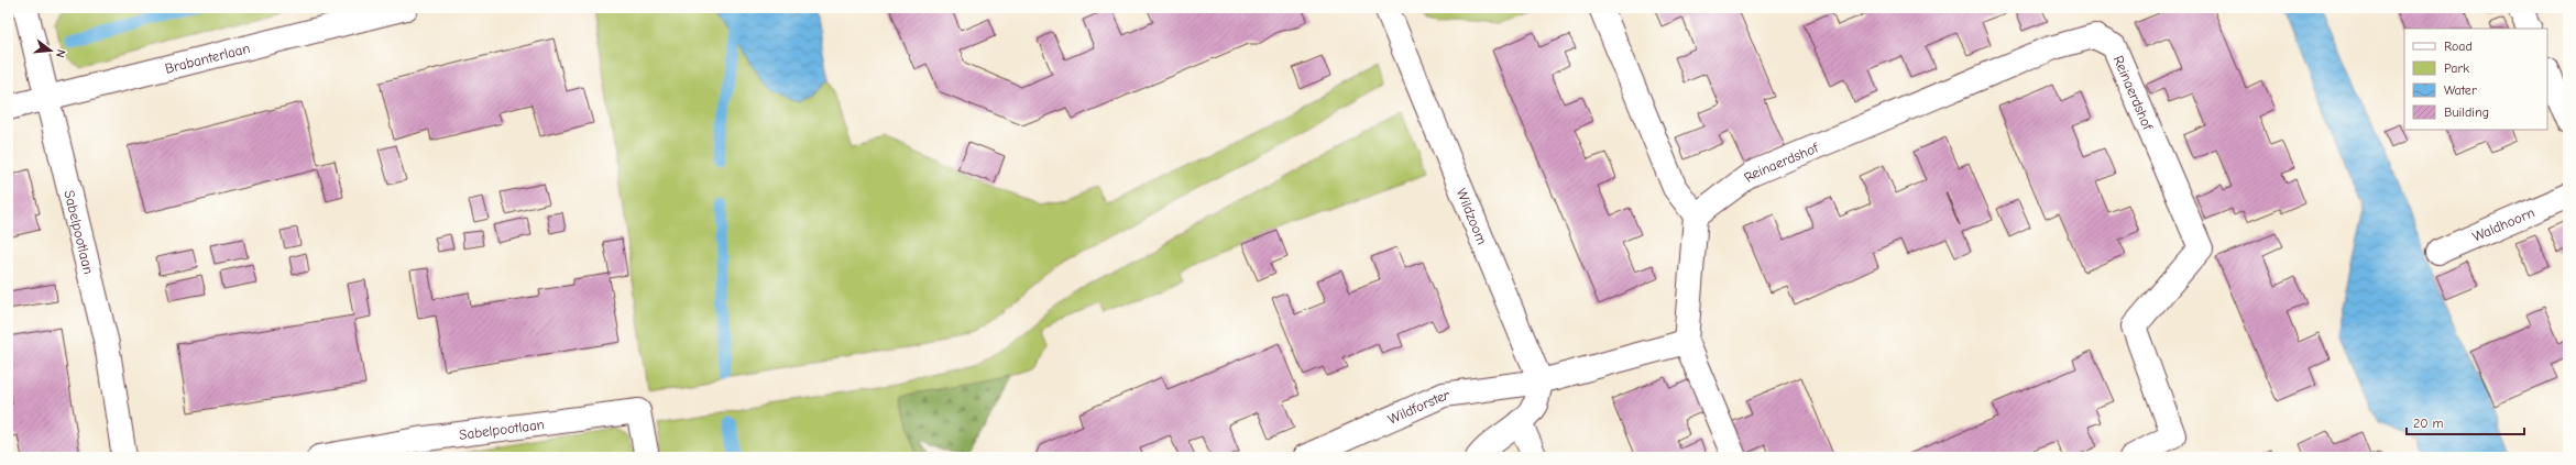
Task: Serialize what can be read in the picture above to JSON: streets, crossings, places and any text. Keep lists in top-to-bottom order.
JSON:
{
  "streets": {
    "street": [
      "Brabanterlaan",
      "Reinaerdshof",
      "Wildzoom",
      "Waldhoorn",
      "Sabelpootlaan",
      "Wildforster"
    ]
  },
  "crossings": [
    ["Brabanterlaan", "Sabelpootlaan"],
    ["Wildzoom", "Wildforster"]
  ],
  "legend": [
    "Road",
    "Park",
    "Water",
    "Building"
  ],
  "scale_bar": "20 m",
  "north": "right"
}
